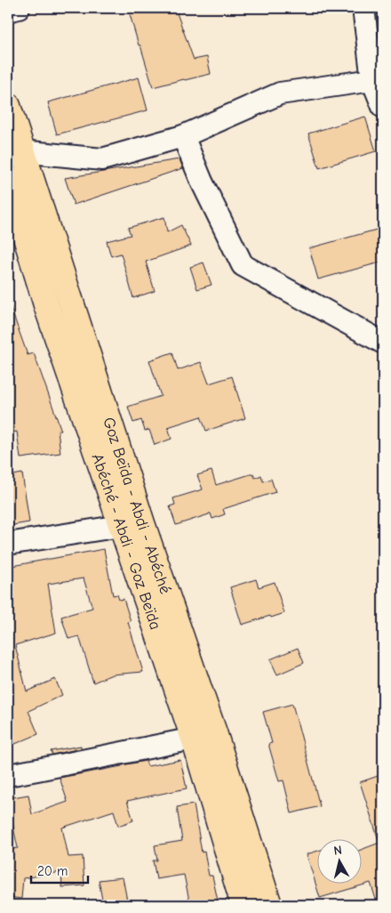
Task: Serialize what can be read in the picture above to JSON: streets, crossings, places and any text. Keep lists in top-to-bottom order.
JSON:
{
  "streets": {
    "main road": ["Goz Beïda - Abdi - Abéché", "Abéché - Abdi - Goz Beïda"]
  },
  "scale_bar": "20 m",
  "north": "top"
}
